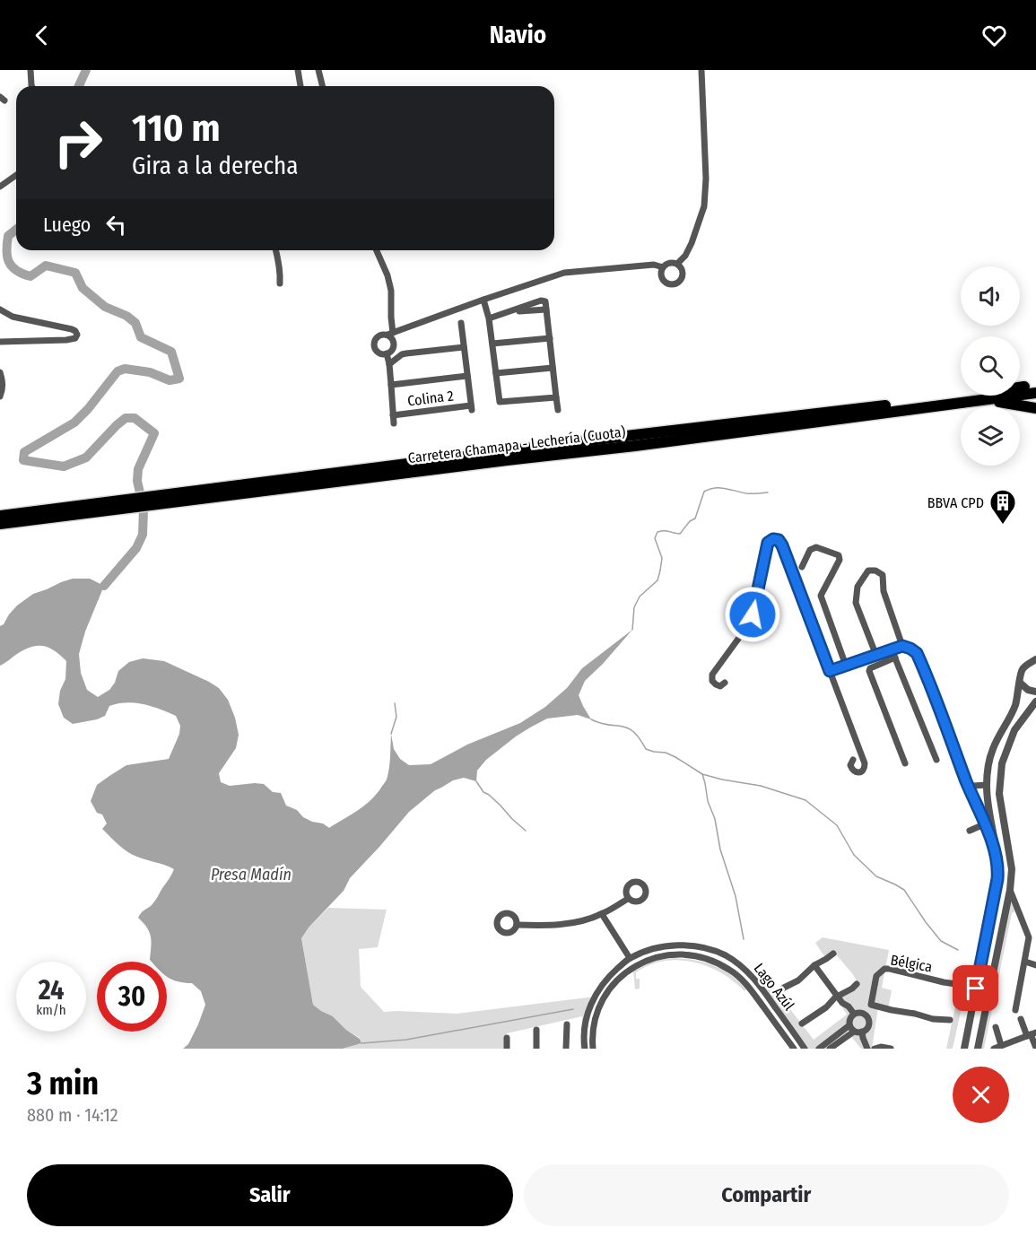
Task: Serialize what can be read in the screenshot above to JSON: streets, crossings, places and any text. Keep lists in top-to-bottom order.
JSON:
{
  "streets": {
    "highway": ["Carretera Chamapa - Lechería (Cuota)"],
    "street": ["Colina 2", "Bélgica", "Lago Azúl"]
  },
  "water": ["Presa Madín"],
  "places": {
    "building": ["BBVA CPD"]
  },
  "page": {
    "header": "Navio",
    "turn": ["110 m", "Gira a la derecha"],
    "then": "Luego",
    "speed": "24 km/h",
    "limit": "30",
    "heading": ["3 min", "880 m · 14:12"],
    "buttons": ["Salir", "Compartir"]
  }
}
